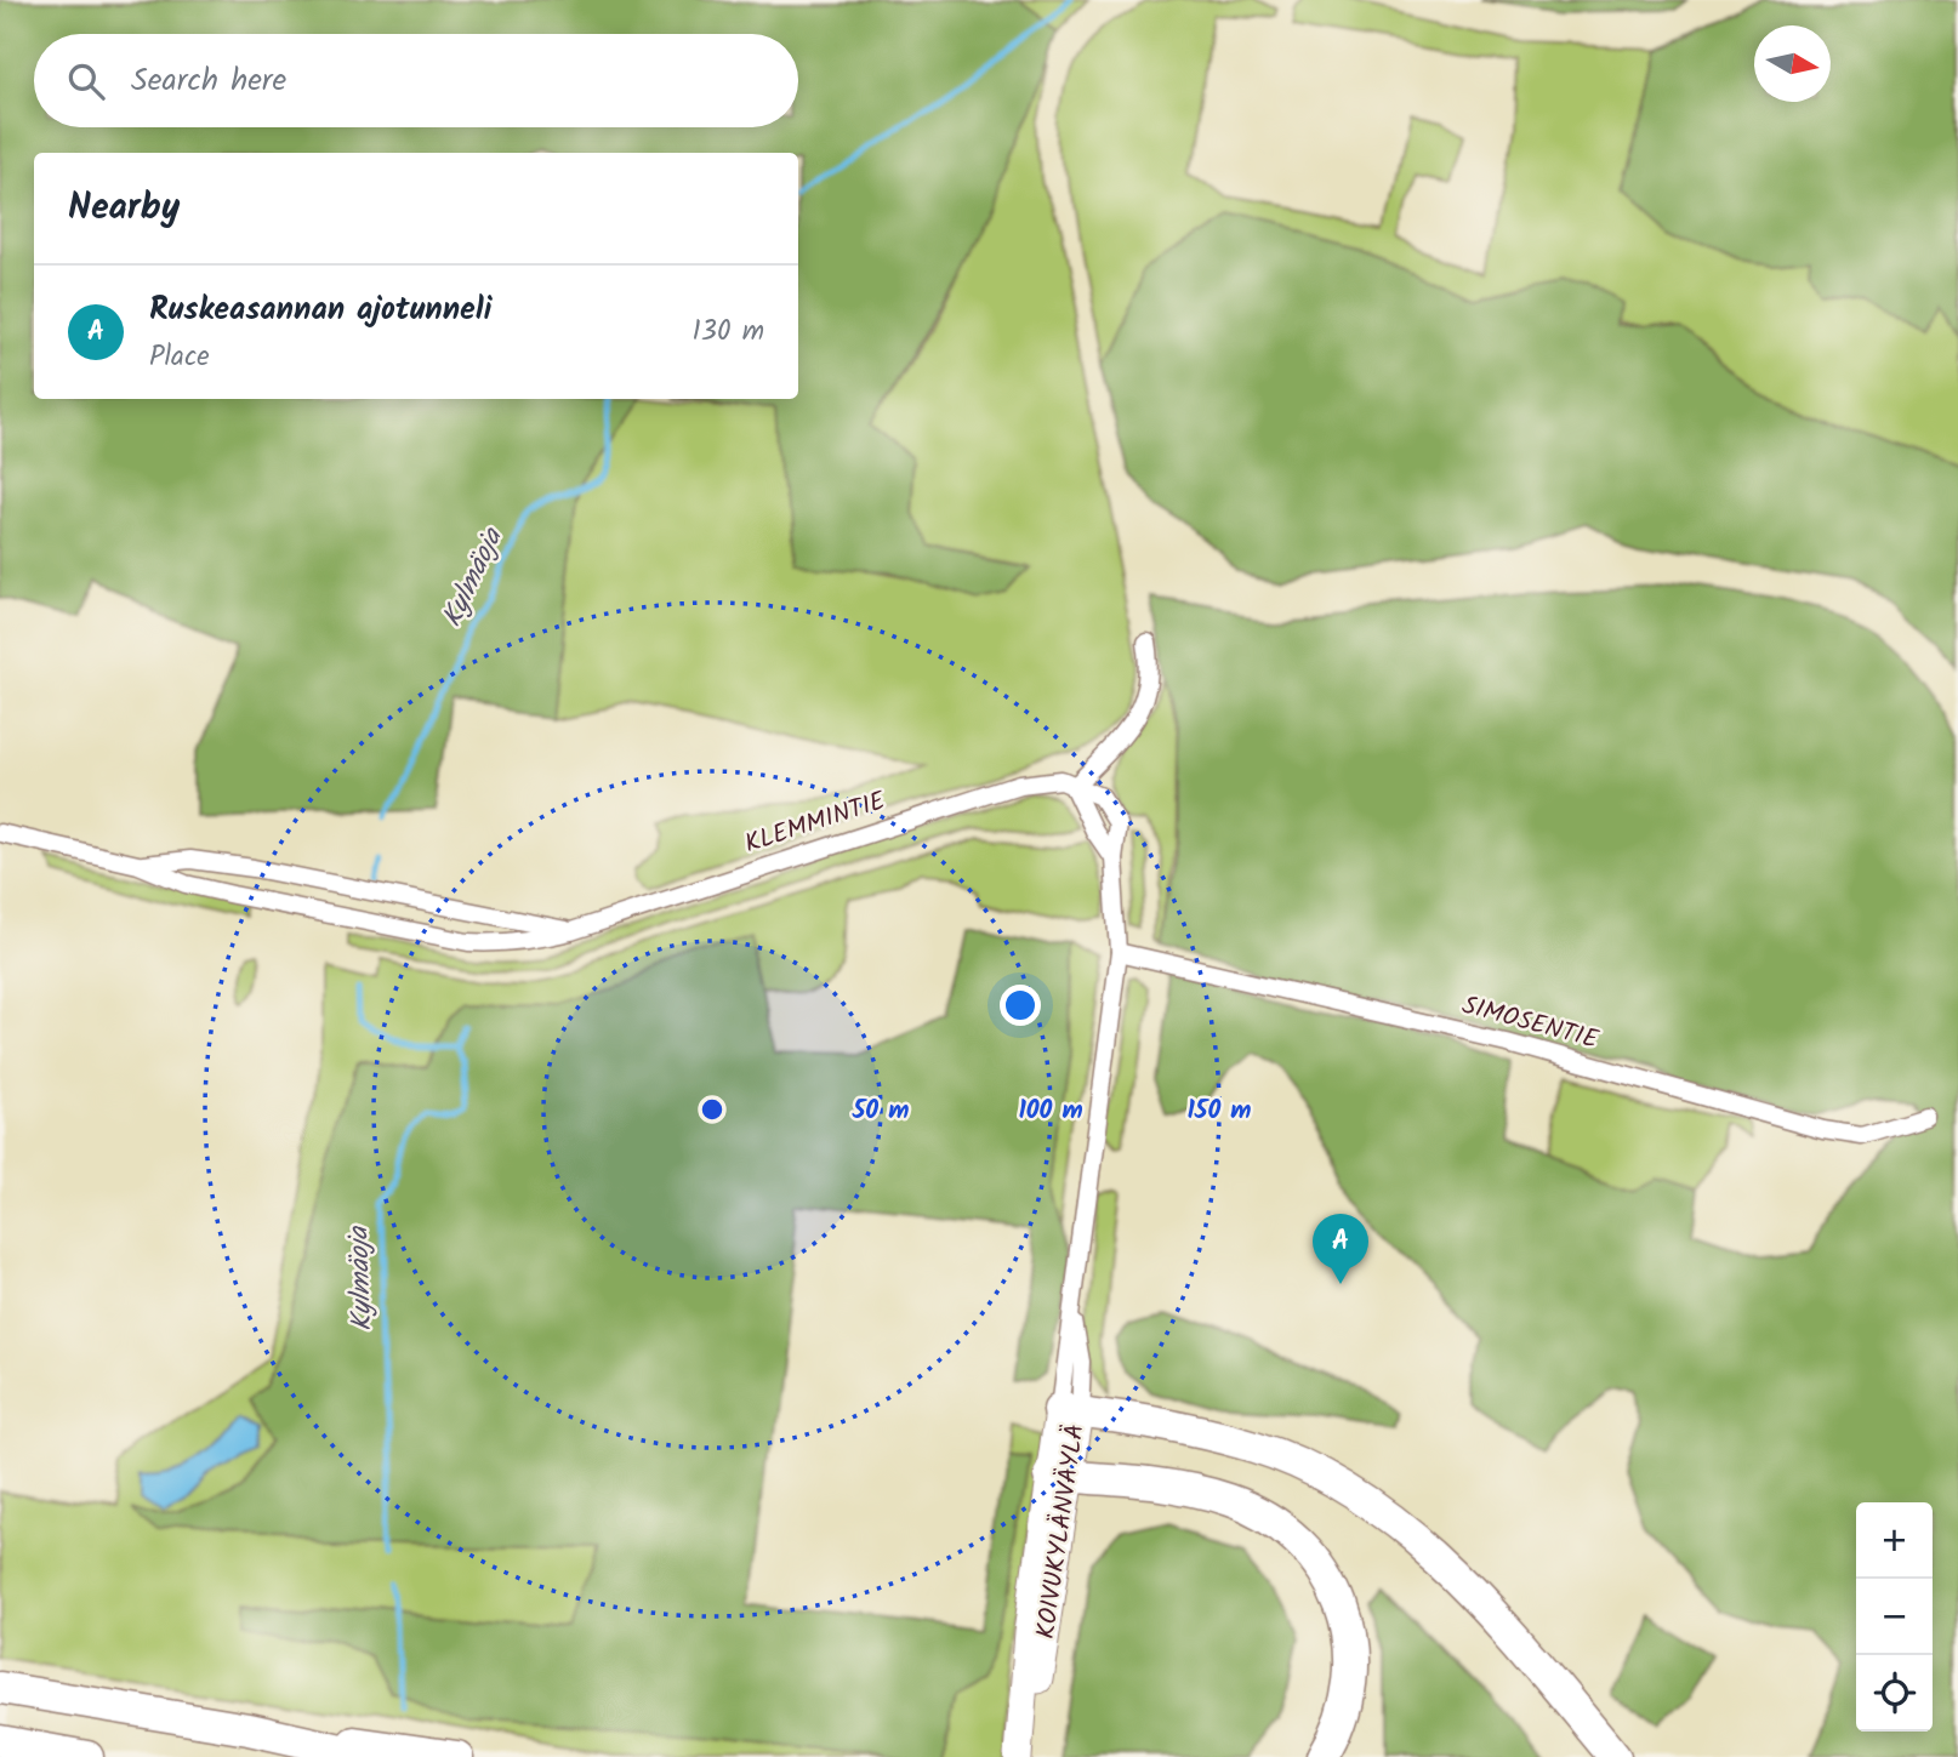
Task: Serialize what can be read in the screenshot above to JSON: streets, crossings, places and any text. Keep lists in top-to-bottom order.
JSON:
{
  "streets": {
    "main road": ["KOIVUKYLÄNVÄYLÄ"],
    "street": ["KLEMMINTIE", "SIMOSENTIE"]
  },
  "crossings": [
    ["KLEMMINTIE", "KOIVUKYLÄNVÄYLÄ"],
    ["SIMOSENTIE", "KOIVUKYLÄNVÄYLÄ"]
  ],
  "water": ["Kylmäoja"],
  "north": "right",
  "page": {
    "search": "Search here",
    "heading": "Nearby",
    "list": [
      {
        "mark": "A",
        "name": "Ruskeasannan ajotunneli",
        "note": "Place",
        "value": "130 m"
      }
    ],
    "pins": "A",
    "map_buttons": ["+", "−"]
  },
  "rings": ["50 m", "100 m", "150 m"]
}
